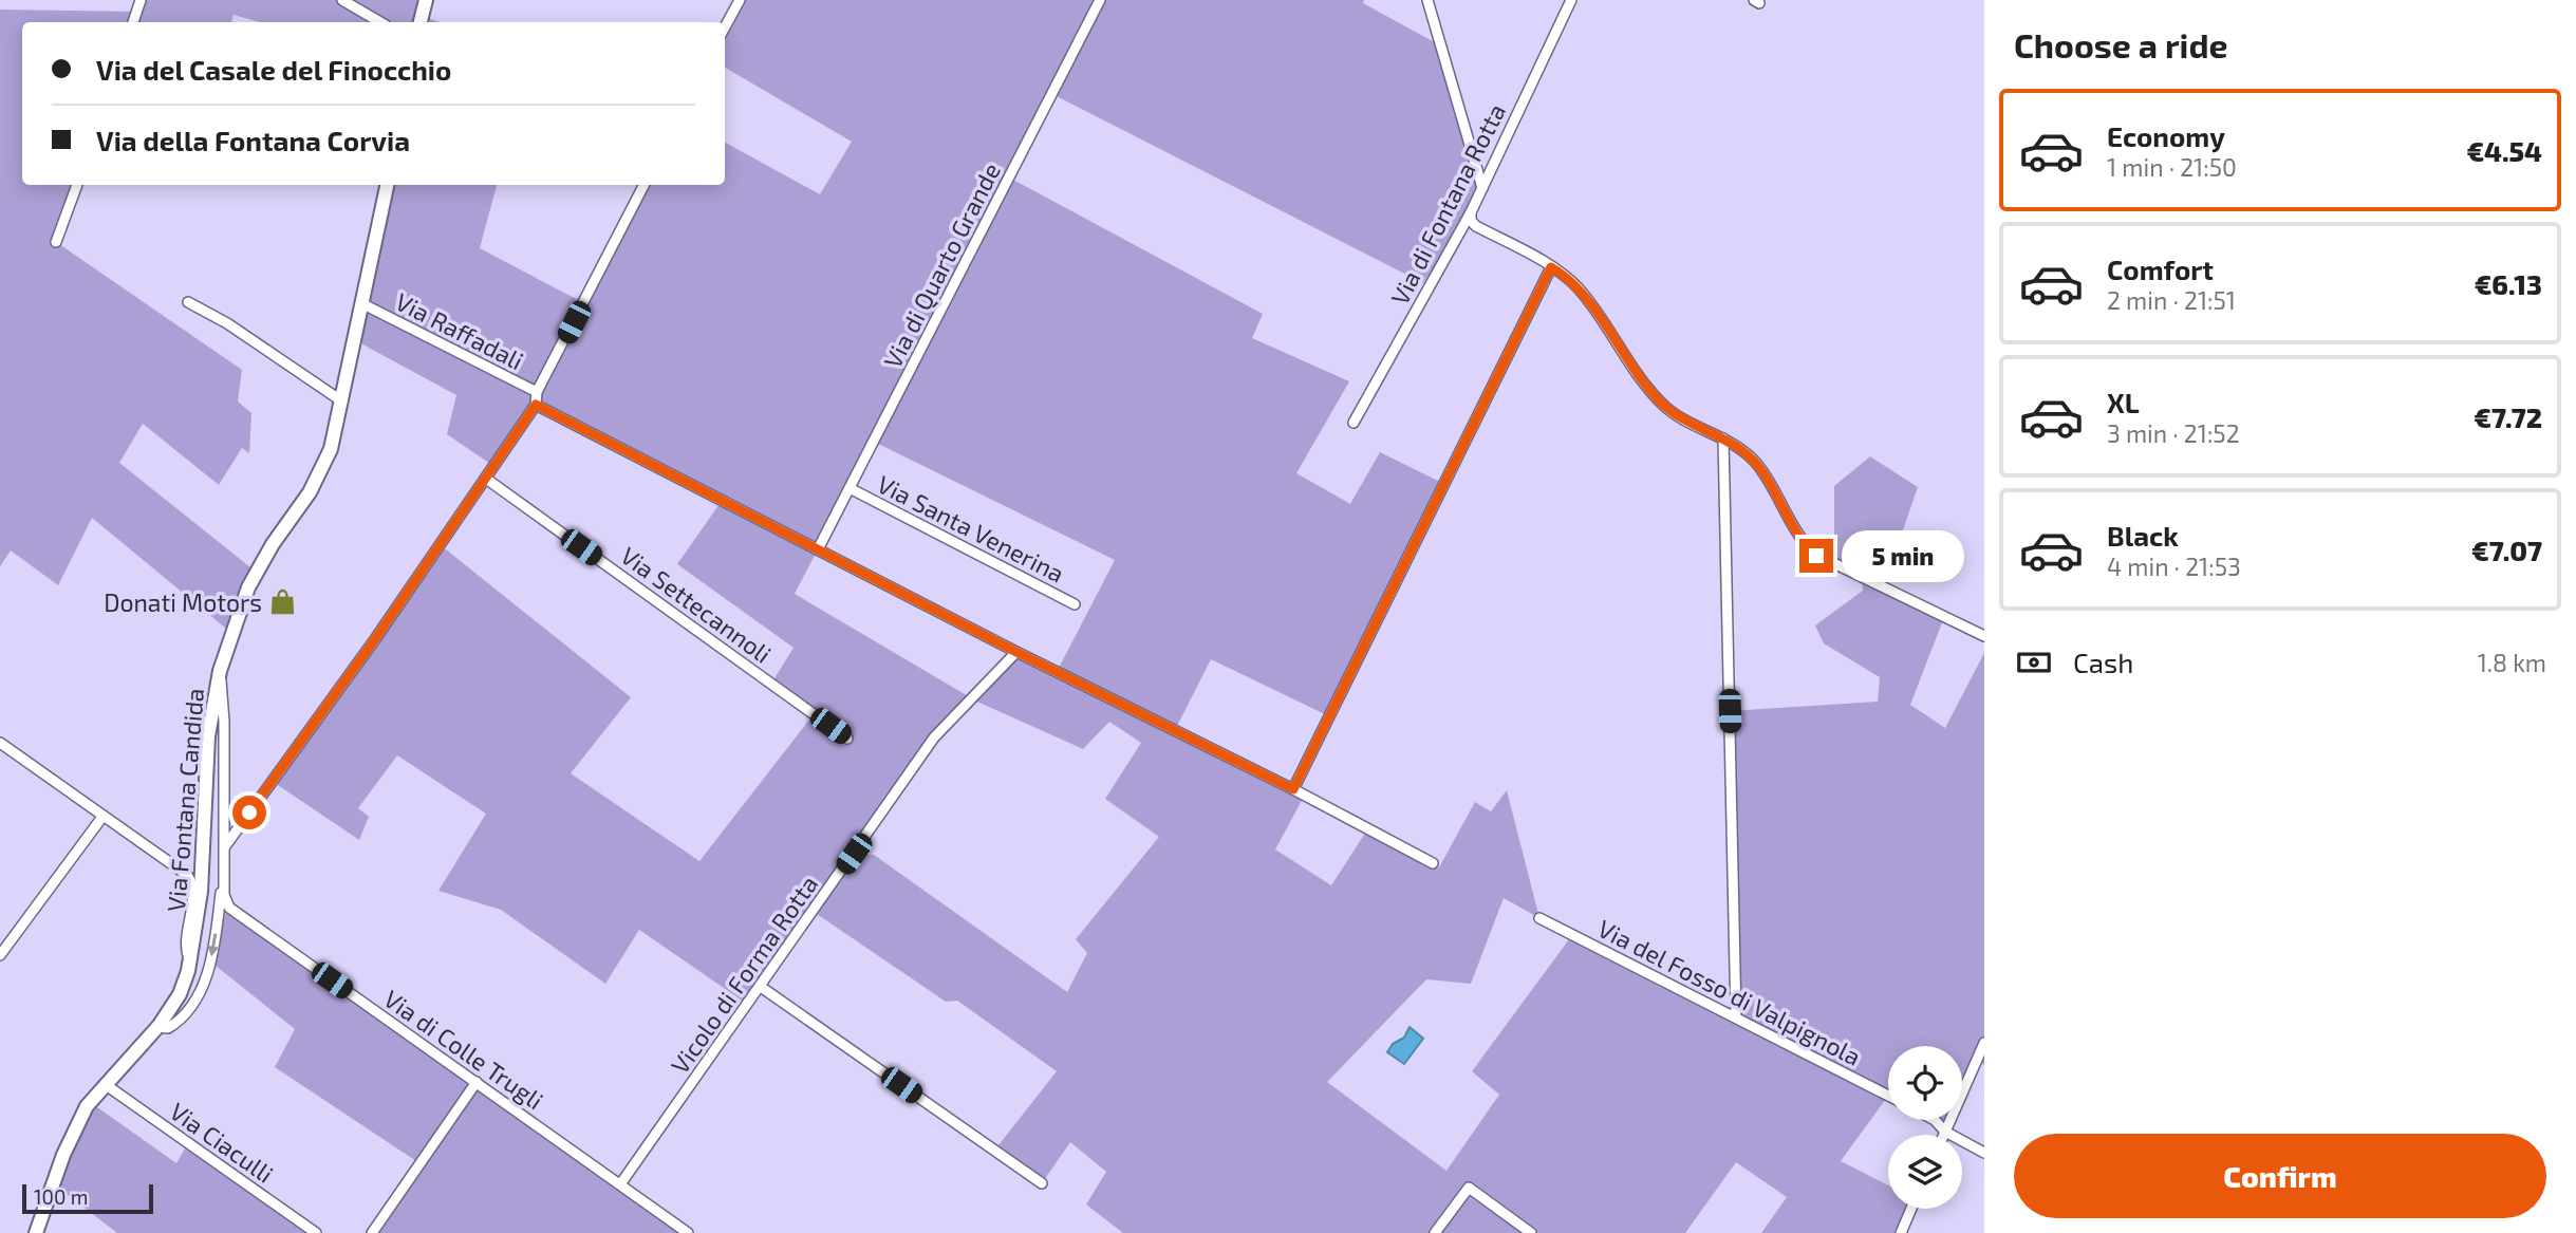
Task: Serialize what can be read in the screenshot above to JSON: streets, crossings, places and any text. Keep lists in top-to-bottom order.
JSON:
{
  "streets": {
    "main road": ["Via Fontana Candida"],
    "street": [
      "Via di Fontana Rotta",
      "Via di Quarto Grande",
      "Via Raffadali",
      "Via Santa Venerina",
      "Via Settecannoli",
      "Vicolo di Forma Rotta",
      "Via del Fosso di Valpignola",
      "Via di Colle Trugli",
      "Via Ciaculli"
    ]
  },
  "crossings": [
    ["Via di Quarto Grande", "Via Santa Venerina"],
    ["Via Raffadali", "Via Fontana Candida"],
    ["Via Fontana Candida", "Via di Colle Trugli"],
    ["Via Fontana Candida", "Via Ciaculli"],
    ["Vicolo di Forma Rotta", "Via di Colle Trugli"]
  ],
  "places": {
    "shop": ["Donati Motors"]
  },
  "scale_bar": "100 m",
  "page": {
    "heading": "Choose a ride",
    "banner": ["Via del Casale del Finocchio", "Via della Fontana Corvia"],
    "list": [
      {
        "name": "Economy",
        "note": "1 min · 21:50",
        "value": "€4.54"
      },
      {
        "name": "Comfort",
        "note": "2 min · 21:51",
        "value": "€6.13"
      },
      {
        "name": "XL",
        "note": "3 min · 21:52",
        "value": "€7.72"
      },
      {
        "name": "Black",
        "note": "4 min · 21:53",
        "value": "€7.07"
      }
    ],
    "bubble": "5 min",
    "pay": ["Cash", "1.8 km"],
    "buttons": "Confirm",
    "scale": "100 m"
  }
}
